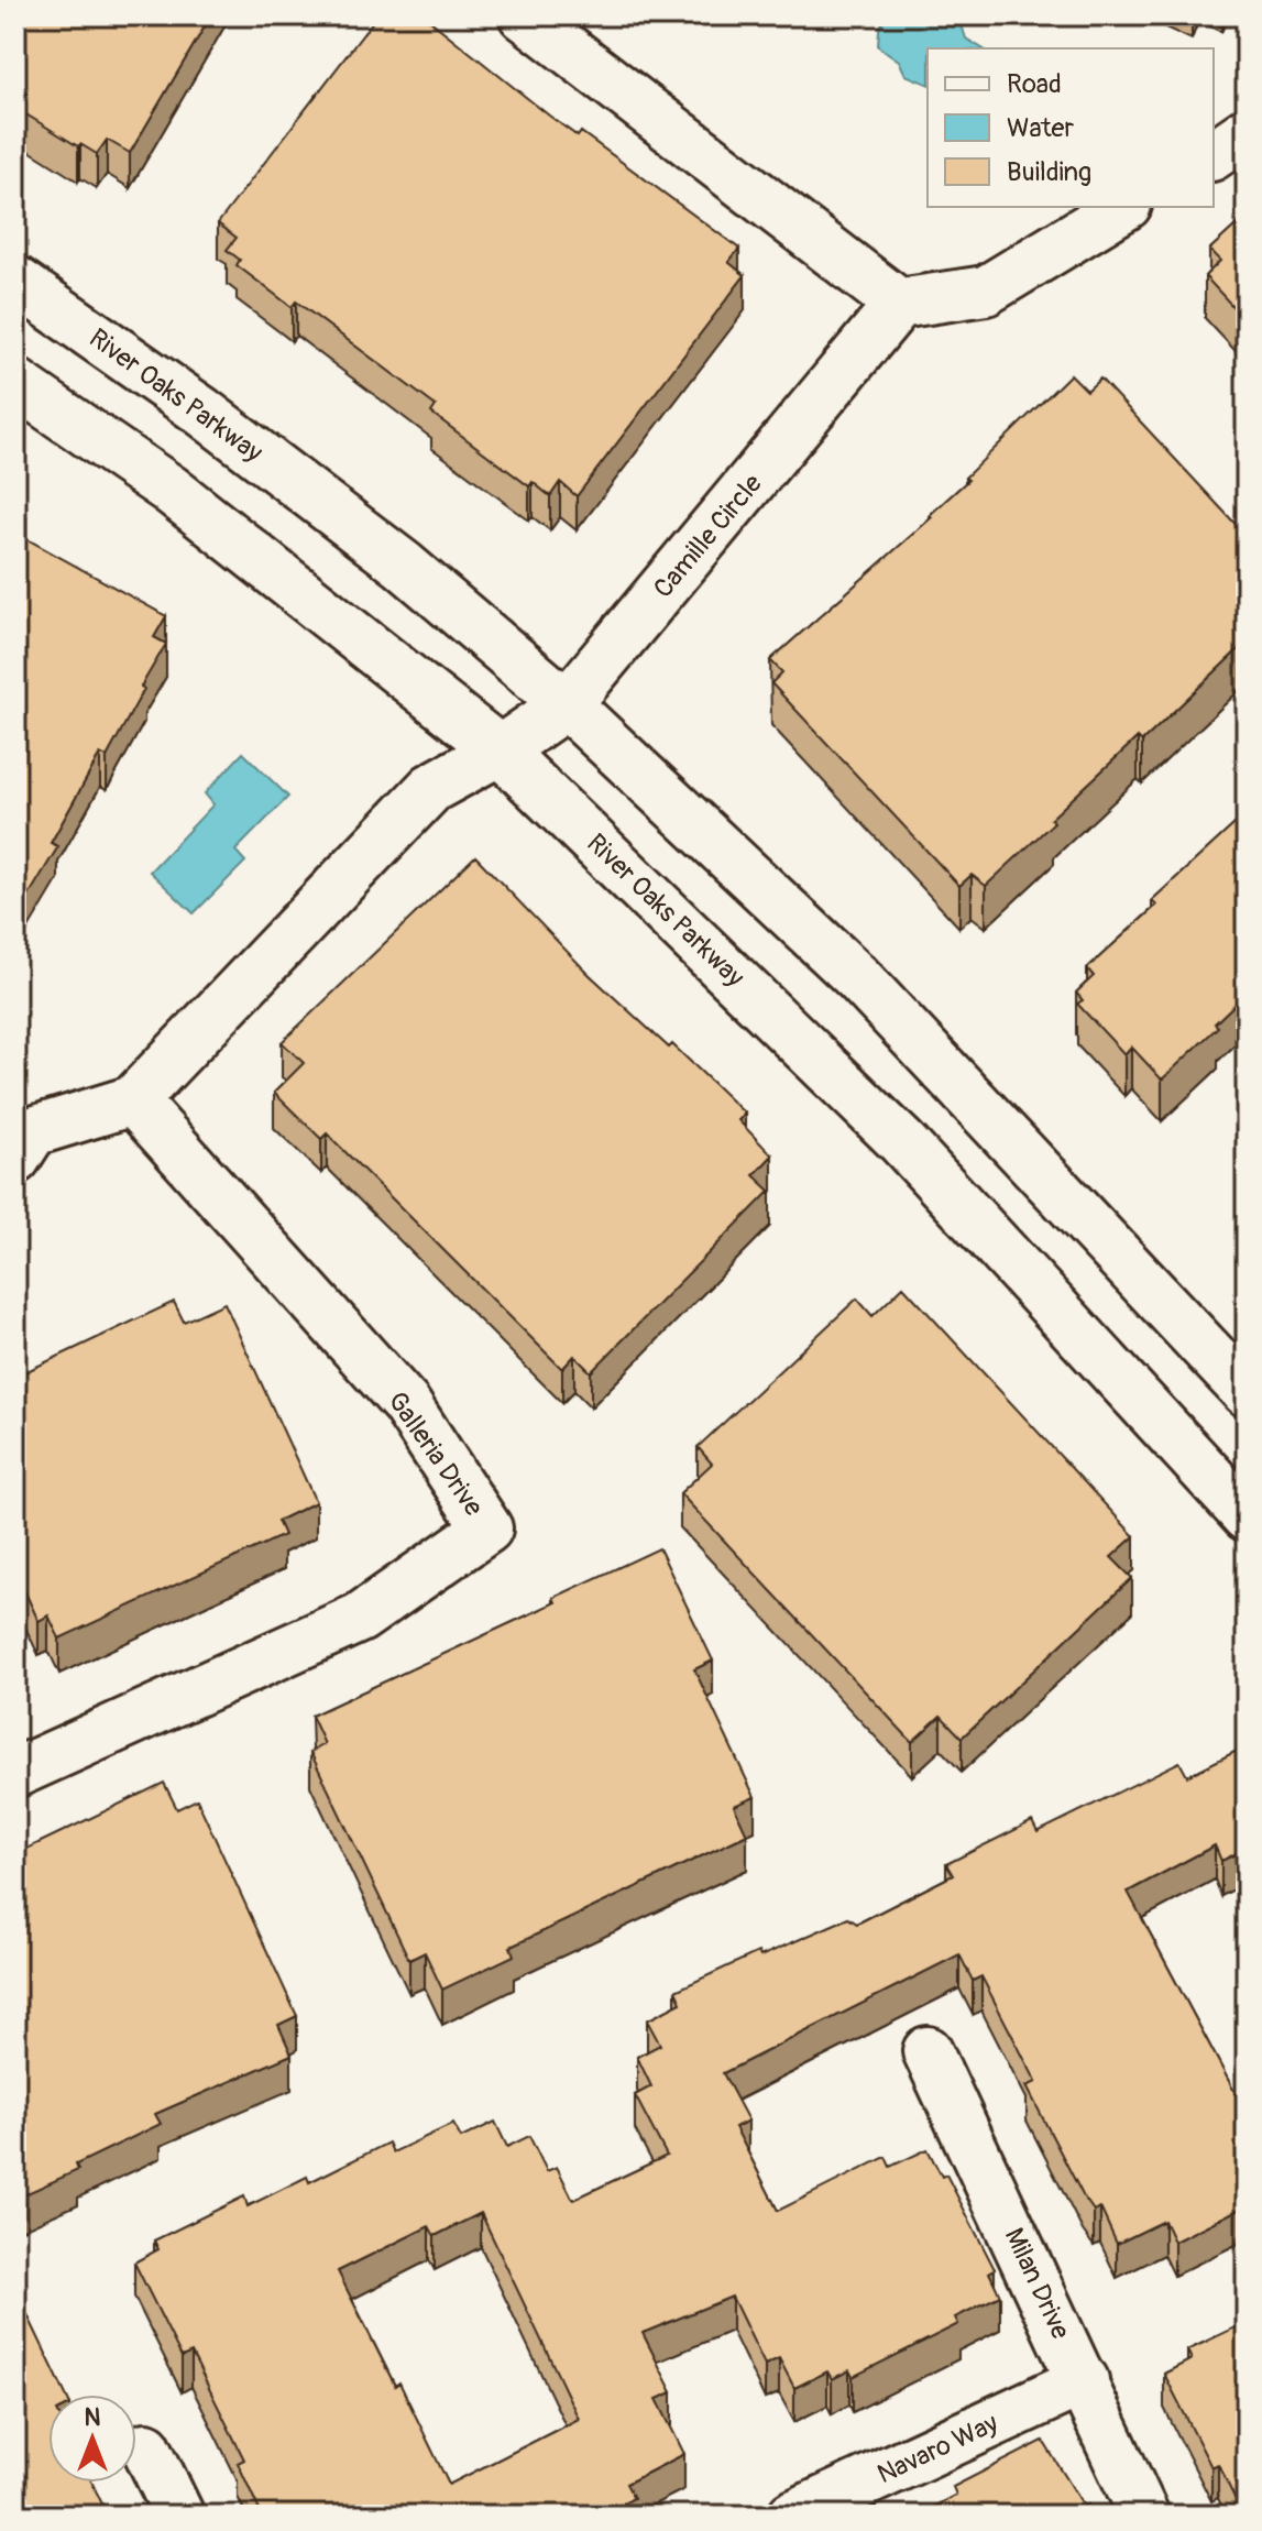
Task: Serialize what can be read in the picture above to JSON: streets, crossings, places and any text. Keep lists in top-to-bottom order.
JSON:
{
  "streets": {
    "street": [
      "River Oaks Parkway",
      "Camille Circle",
      "Galleria Drive",
      "Milan Drive",
      "Navaro Way"
    ]
  },
  "crossings": [
    ["River Oaks Parkway", "Camille Circle"],
    ["Milan Drive", "Navaro Way"]
  ],
  "legend": ["Road", "Water", "Building"],
  "north": "top"
}
